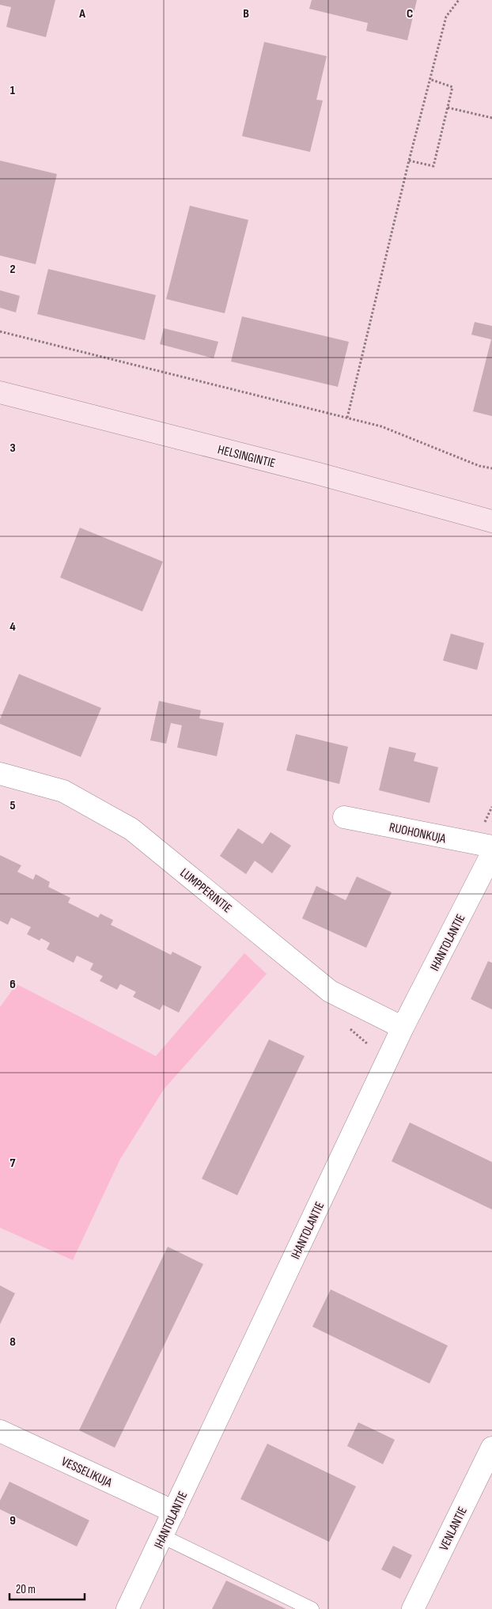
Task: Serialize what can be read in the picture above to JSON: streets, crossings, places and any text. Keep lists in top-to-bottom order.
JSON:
{
  "streets": {
    "main road": ["HELSINGINTIE"],
    "street": [
      "RUOHONKUJA",
      "LUMPPERINTIE",
      "IHANTOLANTIE",
      "VESSELIKUJA",
      "VENLANTIE"
    ]
  },
  "crossings": [
    ["LUMPPERINTIE", "IHANTOLANTIE"],
    ["IHANTOLANTIE", "VESSELIKUJA"]
  ],
  "scale_bar": "20 m",
  "grid": {
    "columns": ["A", "B", "C"],
    "rows": [
      "1",
      "2",
      "3",
      "4",
      "5",
      "6",
      "7",
      "8",
      "9"
    ]
  }
}
